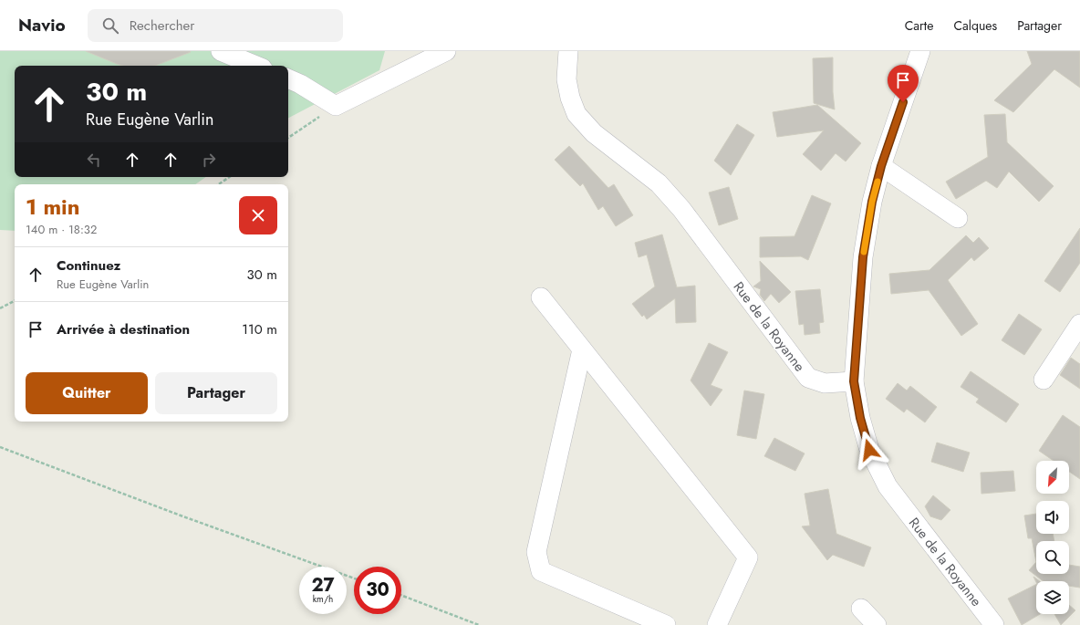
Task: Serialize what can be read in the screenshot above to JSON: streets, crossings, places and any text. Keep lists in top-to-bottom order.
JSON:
{
  "streets": {
    "street": ["Rue de la Royanne"]
  },
  "north": "bottom left",
  "page": {
    "header": "Navio",
    "search": "Rechercher",
    "nav": ["Carte", "Calques", "Partager"],
    "turn": ["30 m", "Rue Eugène Varlin"],
    "heading": ["1 min", "140 m · 18:32"],
    "list": [
      {
        "name": "Continuez",
        "note": "Rue Eugène Varlin",
        "value": "30 m"
      },
      {
        "name": "Arrivée à destination",
        "value": "110 m"
      }
    ],
    "buttons": ["Quitter", "Partager"],
    "speed": "27 km/h",
    "limit": "30"
  }
}
